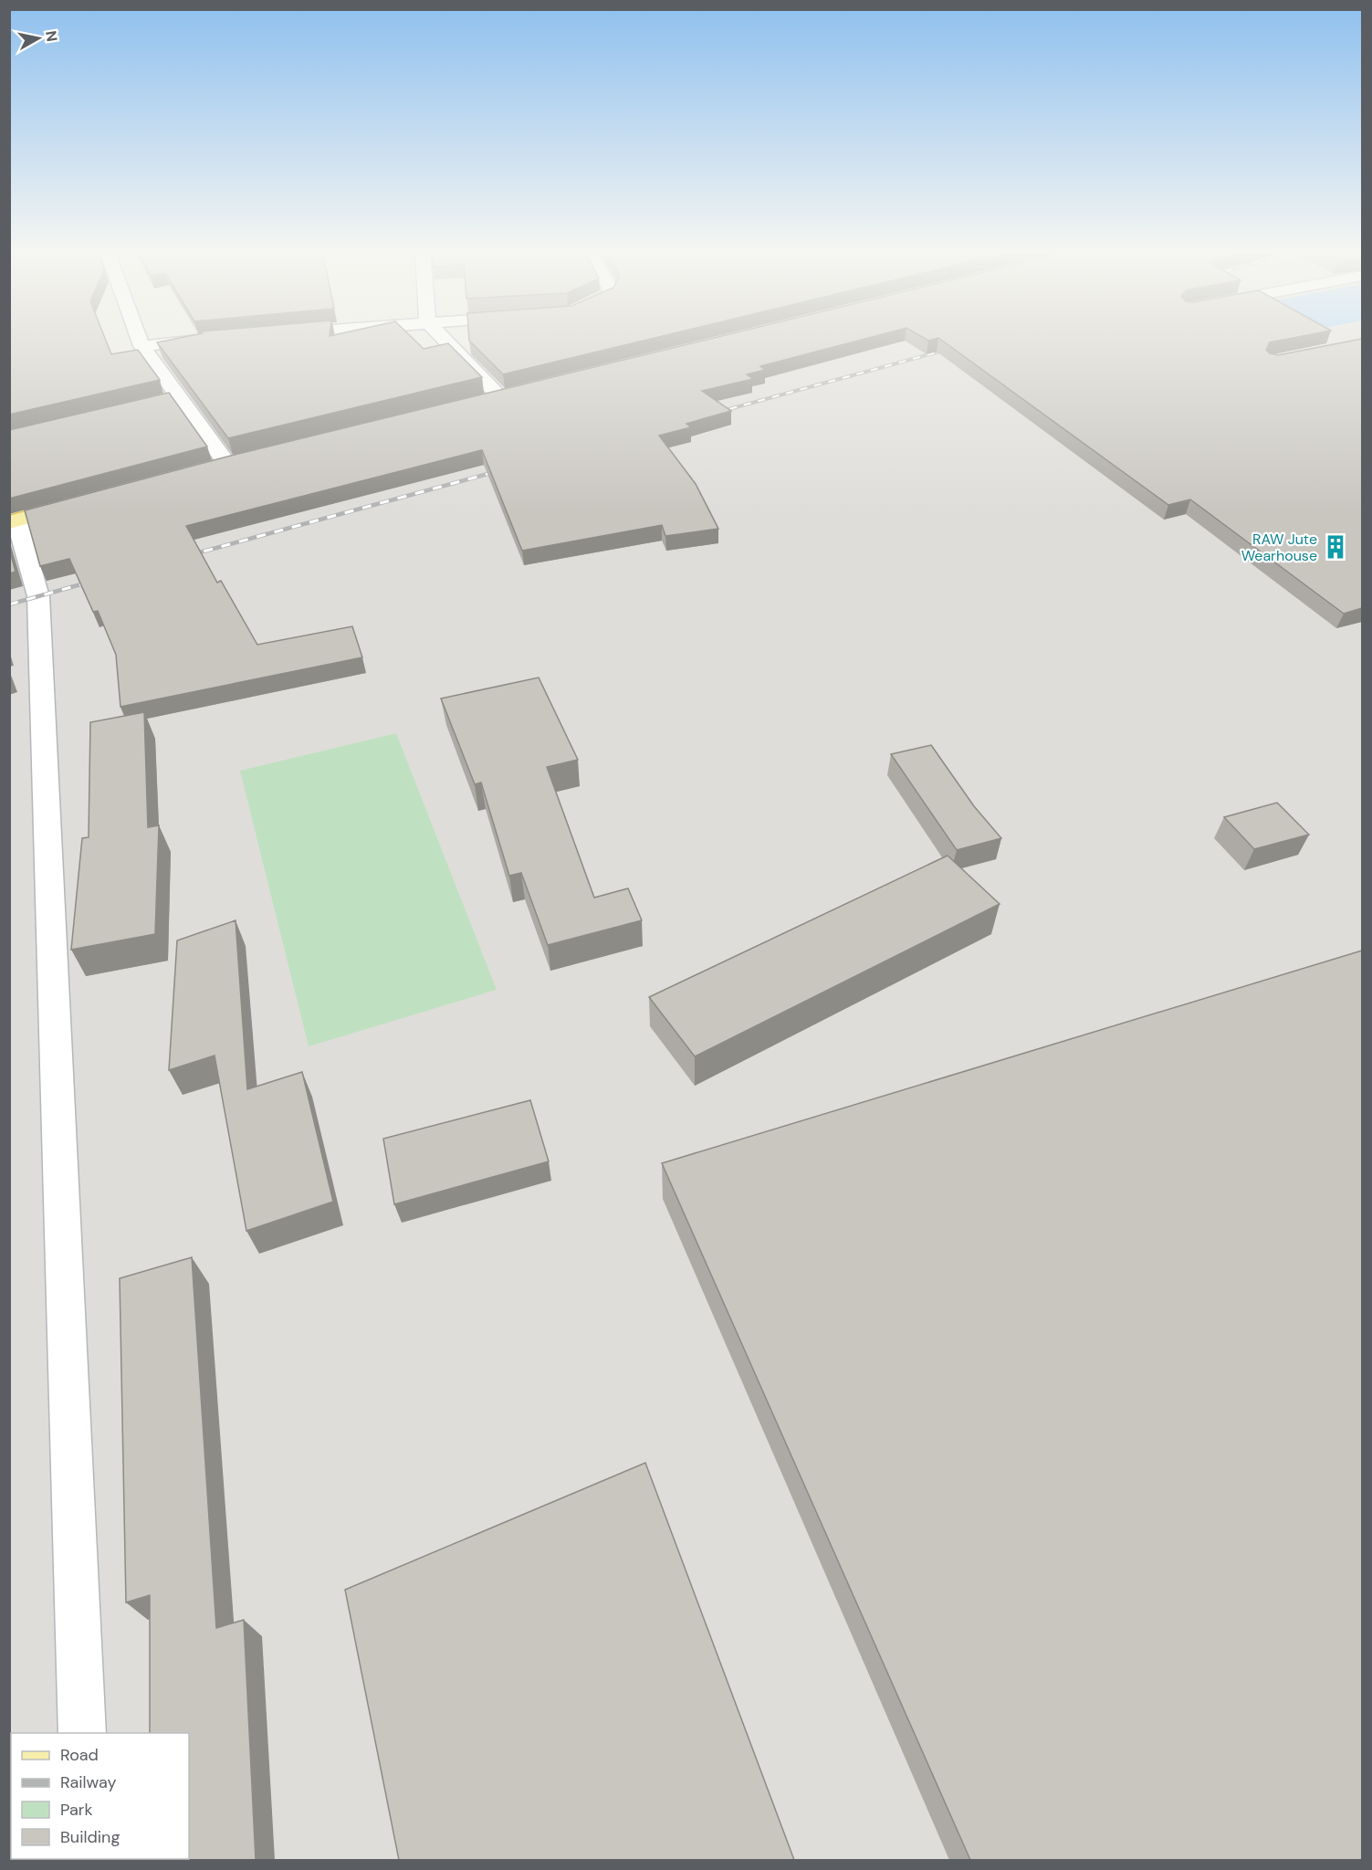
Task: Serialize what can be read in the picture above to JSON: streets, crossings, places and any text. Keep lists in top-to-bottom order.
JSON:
{
  "places": {
    "building": ["RAW Jute Wearhouse"]
  },
  "legend": [
    "Road",
    "Railway",
    "Park",
    "Building"
  ],
  "north": "right"
}
